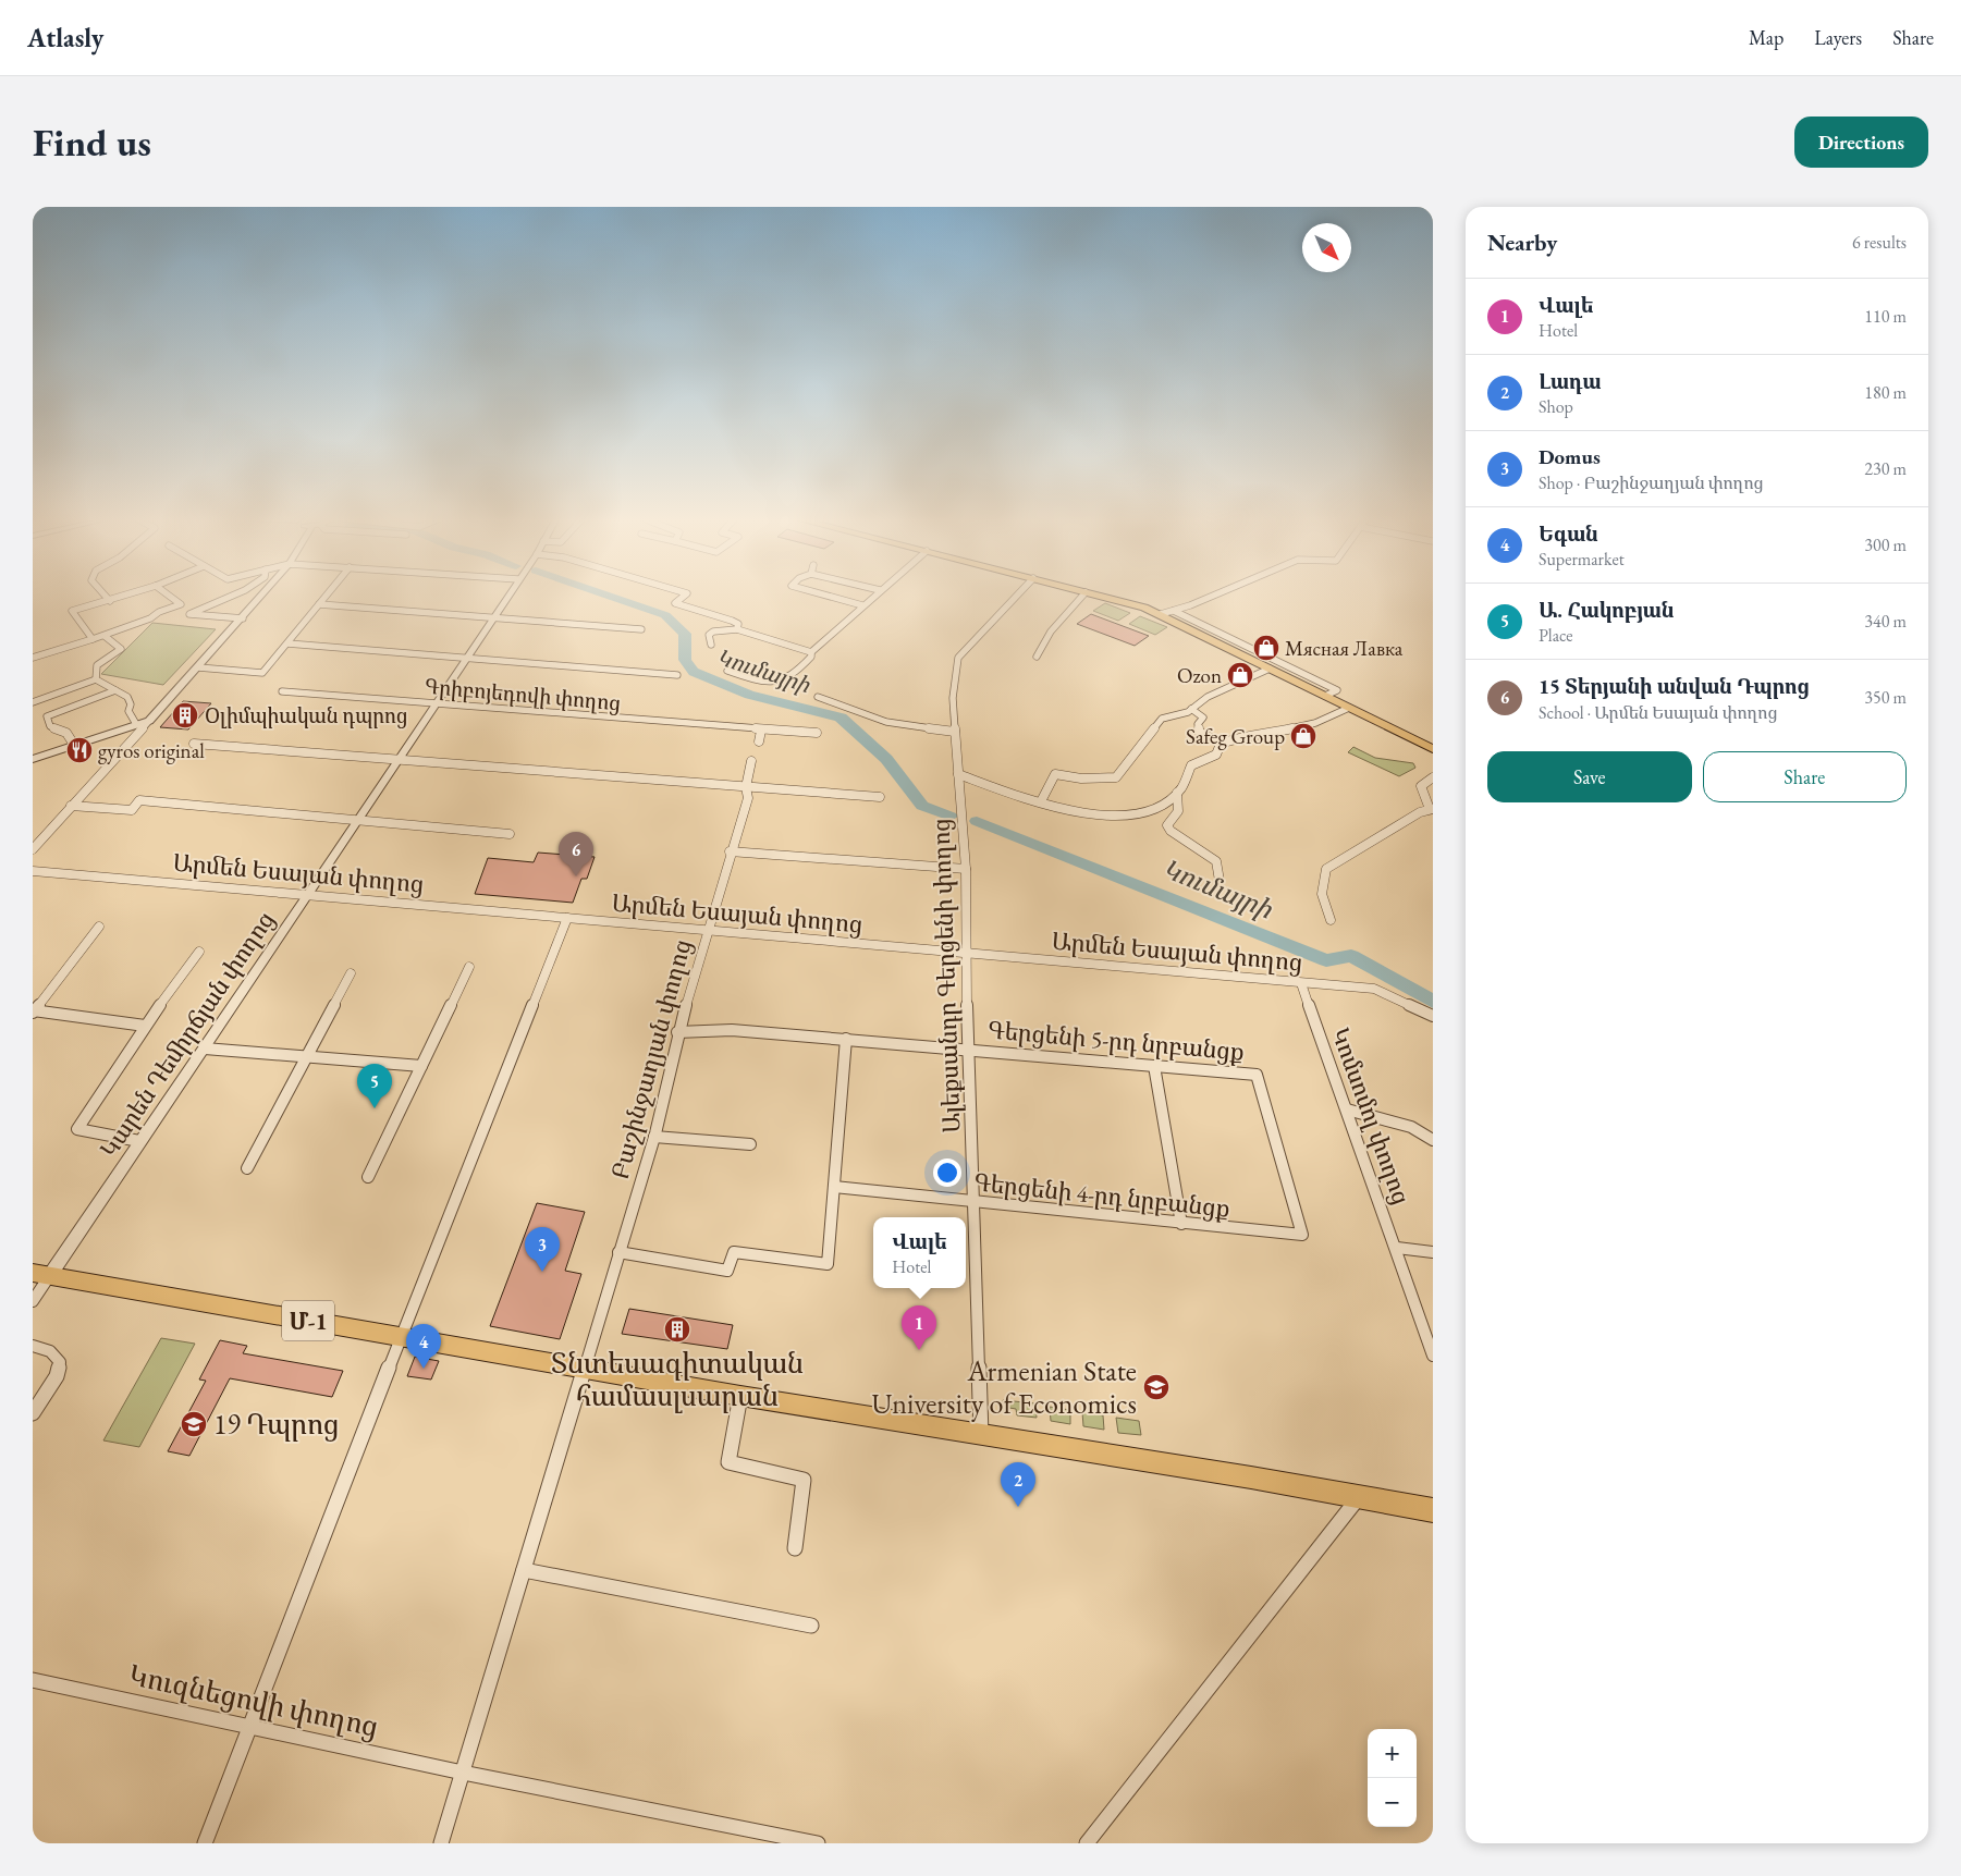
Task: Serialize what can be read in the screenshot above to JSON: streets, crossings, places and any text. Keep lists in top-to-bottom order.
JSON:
{
  "streets": {
    "main road": ["Մ-1"],
    "street": [
      "Գրիբոյեդովի փողոց",
      "Արմեն Եսայան փողոց",
      "Ալեքսանդր Գերցենի փողոց",
      "Կարեն Դեմիրճյան փողոց",
      "Գերցենի 5-րդ նրբանցք",
      "Բաշինջաղյան փողոց",
      "Կոմսոմոլ փողոց",
      "Գերցենի 4-րդ նրբանցք",
      "Կուզնեցովի փողոց"
    ]
  },
  "crossings": [
    ["Գրիբոյեդովի փողոց", "Կարեն Դեմիրճյան փողոց"],
    ["Արմեն Եսայան փողոց", "Ալեքսանդր Գերցենի փողոց"],
    ["Արմեն Եսայան փողոց", "Կարեն Դեմիրճյան փողոց"],
    ["Արմեն Եսայան փողոց", "Բաշինջաղյան փողոց"],
    ["Արմեն Եսայան փողոց", "Կոմսոմոլ փողոց"],
    ["Ալեքսանդր Գերցենի փողոց", "Գերցենի 5-րդ նրբանցք"],
    ["Ալեքսանդր Գերցենի փողոց", "Գերցենի 4-րդ նրբանցք"],
    ["Ալեքսանդր Գերցենի փողոց", "Մ-1"],
    ["Կարեն Դեմիրճյան փողոց", "Մ-1"],
    ["Գերցենի 5-րդ նրբանցք", "Բաշինջաղյան փողոց"],
    ["Գերցենի 5-րդ նրբանցք", "Գերցենի 4-րդ նրբանցք"],
    ["Բաշինջաղյան փողոց", "Մ-1"],
    ["Բաշինջաղյան փողոց", "Կուզնեցովի փողոց"]
  ],
  "water": ["Կումայրի"],
  "places": {
    "shop": ["Мясная Лавка", "Ozon", "Safeg Group"],
    "building": ["Օլիմպիական դպրոց", "Տնտեսագիտական համասլսարան"],
    "restaurant": ["gyros original"],
    "school or university": ["Armenian State University of Economics", "19 Դպրոց"]
  },
  "north": "bottom right",
  "page": {
    "header": "Atlasly",
    "nav": ["Map", "Layers", "Share"],
    "buttons": [
      "Directions",
      ["Save", "Share"]
    ],
    "title": "Find us",
    "heading": ["Nearby", "6 results"],
    "list": [
      {
        "mark": "1",
        "name": "Վալե",
        "note": "Hotel",
        "value": "110 m"
      },
      {
        "mark": "2",
        "name": "Լադա",
        "note": "Shop",
        "value": "180 m"
      },
      {
        "mark": "3",
        "name": "Domus",
        "note": "Shop · Բաշինջաղյան փողոց",
        "value": "230 m"
      },
      {
        "mark": "4",
        "name": "Եգան",
        "note": "Supermarket",
        "value": "300 m"
      },
      {
        "mark": "5",
        "name": "Ա. Հակոբյան",
        "note": "Place",
        "value": "340 m"
      },
      {
        "mark": "6",
        "name": "15 Տերյանի անվան Դպրոց",
        "note": "School · Արմեն Եսայան փողոց",
        "value": "350 m"
      }
    ],
    "pins": [
      "6",
      "5",
      "3",
      "1",
      "4",
      "2"
    ],
    "popup": ["Վալե", "Hotel"],
    "map_buttons": ["+", "−"]
  }
}
